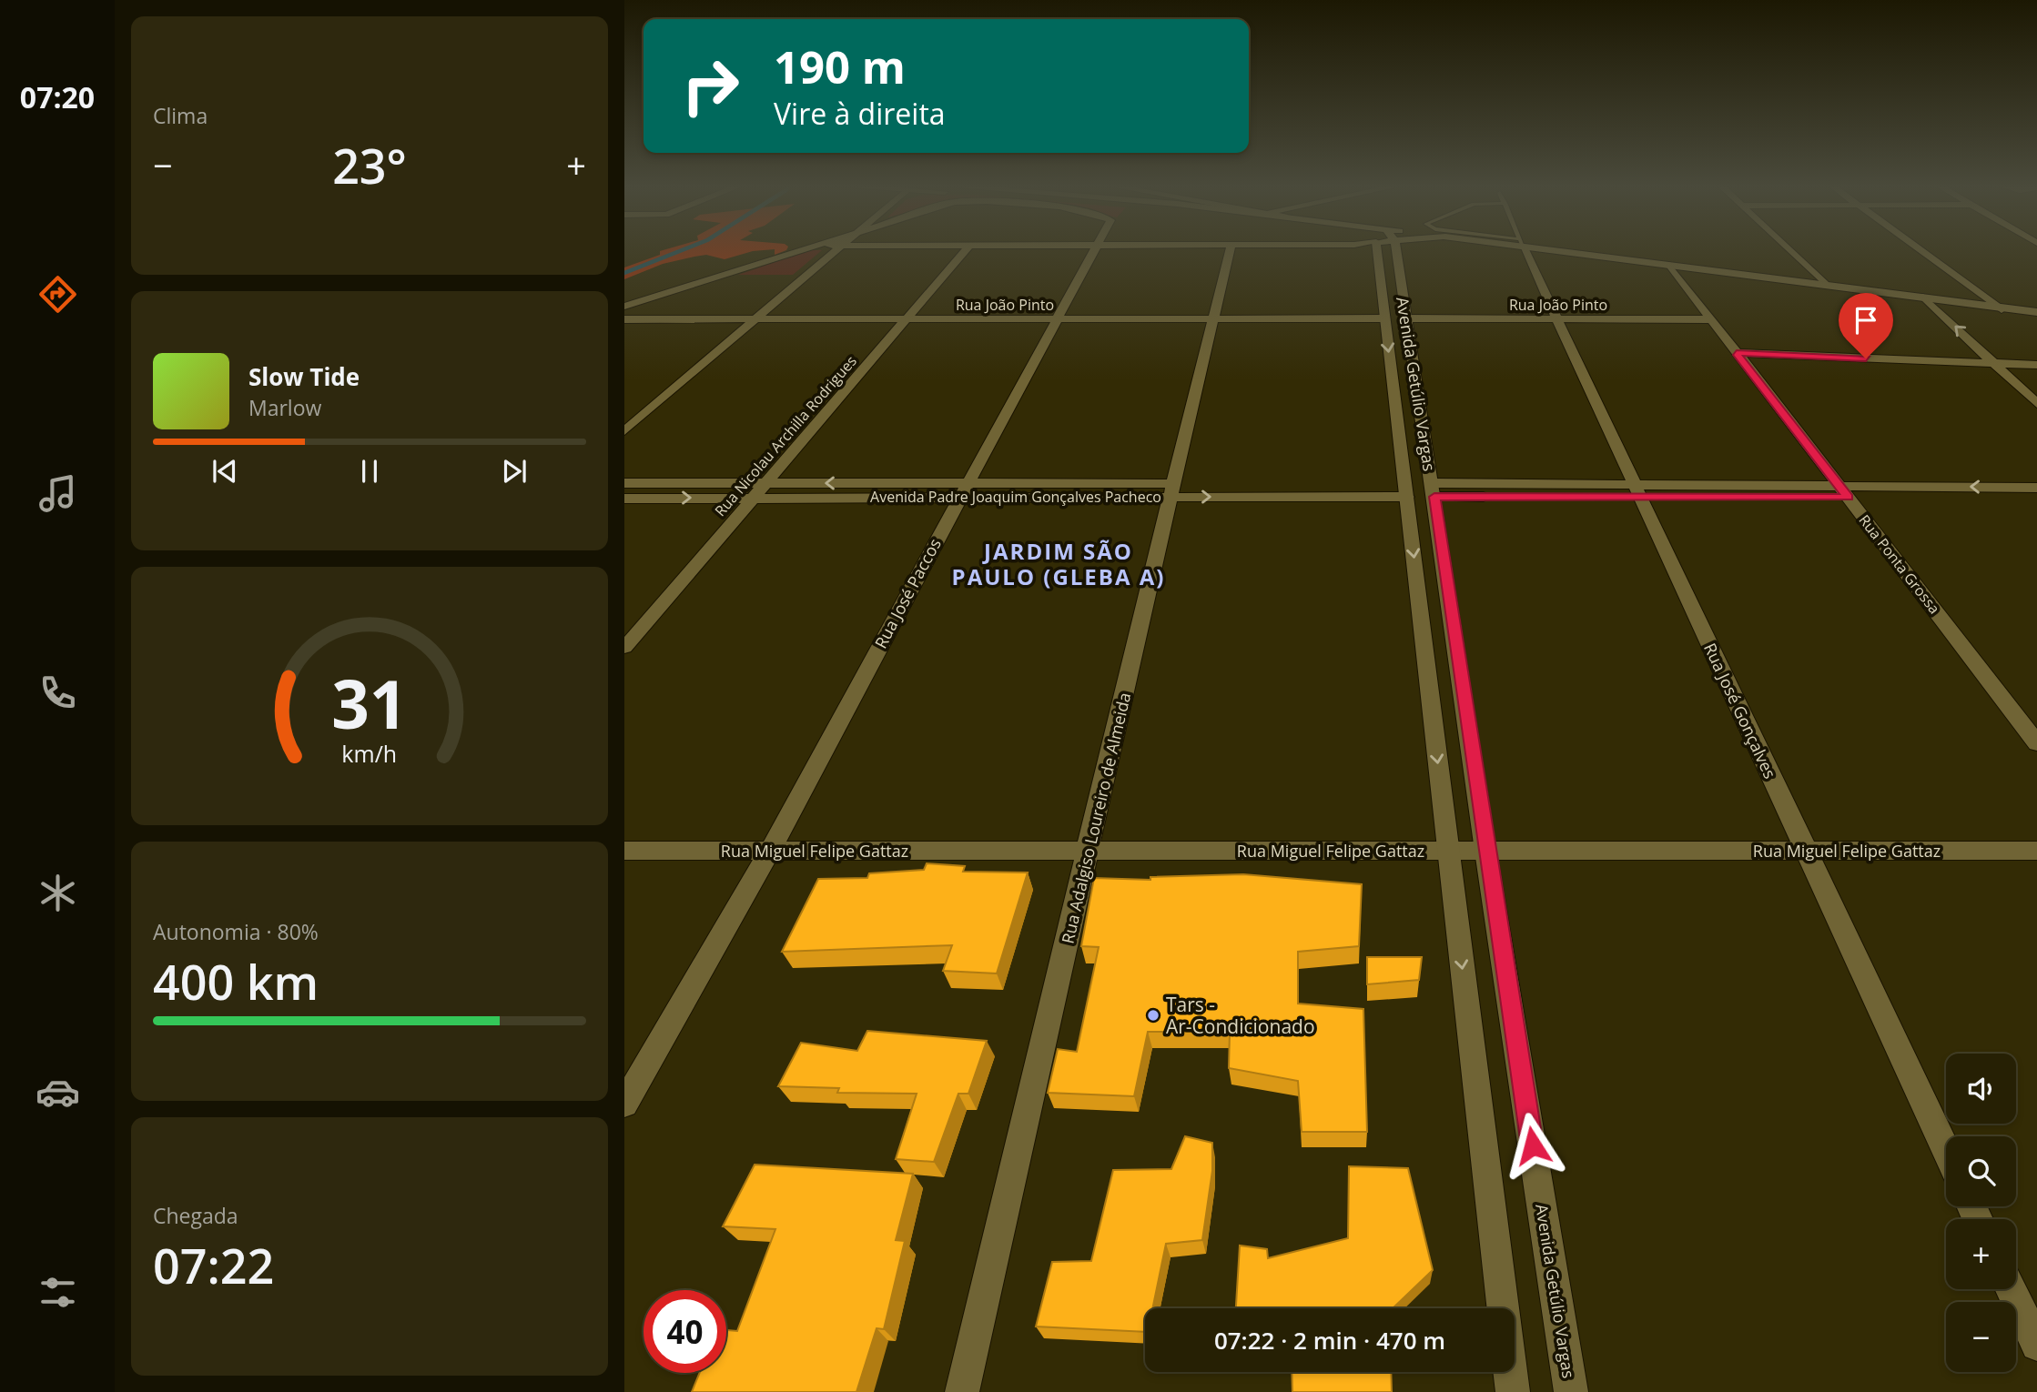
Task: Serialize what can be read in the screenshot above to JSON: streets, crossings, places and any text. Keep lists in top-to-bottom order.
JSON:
{
  "streets": {
    "street": [
      "Rua João Pinto",
      "Avenida Getúlio Vargas",
      "Rua Nicolau Archilla Rodrigues",
      "Avenida Padre Joaquim Gonçalves Pacheco",
      "Rua Ponta Grossa",
      "Rua José Paccos",
      "Rua José Gonçalves",
      "Rua Adalgiso Loureiro de Almeida",
      "Rua Miguel Felipe Gattaz"
    ]
  },
  "crossings": [
    ["Rua João Pinto", "Avenida Getúlio Vargas"],
    ["Rua João Pinto", "Rua Nicolau Archilla Rodrigues"],
    ["Rua João Pinto", "Rua Ponta Grossa"],
    ["Rua João Pinto", "Rua José Paccos"],
    ["Rua João Pinto", "Rua José Gonçalves"],
    ["Rua João Pinto", "Rua Adalgiso Loureiro de Almeida"],
    ["Avenida Getúlio Vargas", "Avenida Padre Joaquim Gonçalves Pacheco"],
    ["Avenida Getúlio Vargas", "Rua Miguel Felipe Gattaz"],
    ["Rua Nicolau Archilla Rodrigues", "Avenida Padre Joaquim Gonçalves Pacheco"],
    ["Avenida Padre Joaquim Gonçalves Pacheco", "Rua José Paccos"],
    ["Avenida Padre Joaquim Gonçalves Pacheco", "Rua Adalgiso Loureiro de Almeida"],
    ["Rua José Paccos", "Rua Miguel Felipe Gattaz"],
    ["Rua José Gonçalves", "Rua Miguel Felipe Gattaz"],
    ["Rua Adalgiso Loureiro de Almeida", "Rua Miguel Felipe Gattaz"]
  ],
  "districts": ["JARDIM SÃO PAULO (GLEBA A)"],
  "places": ["Tars - Ar-Condicionado"],
  "page": {
    "tabs": "07:20",
    "tile": [
      "Clima",
      ["Autonomia · 80%", "400 km"],
      ["Chegada", "07:22"]
    ],
    "turn": ["190 m", "Vire à direita"],
    "heat": ["−", "23°", "+"],
    "song": ["Slow Tide", "Marlow"],
    "map_buttons": ["+", "−"],
    "limit": "40",
    "trip": "07:22 · 2 min · 470 m",
    "gauge": ["31", "km/h"]
  }
}
